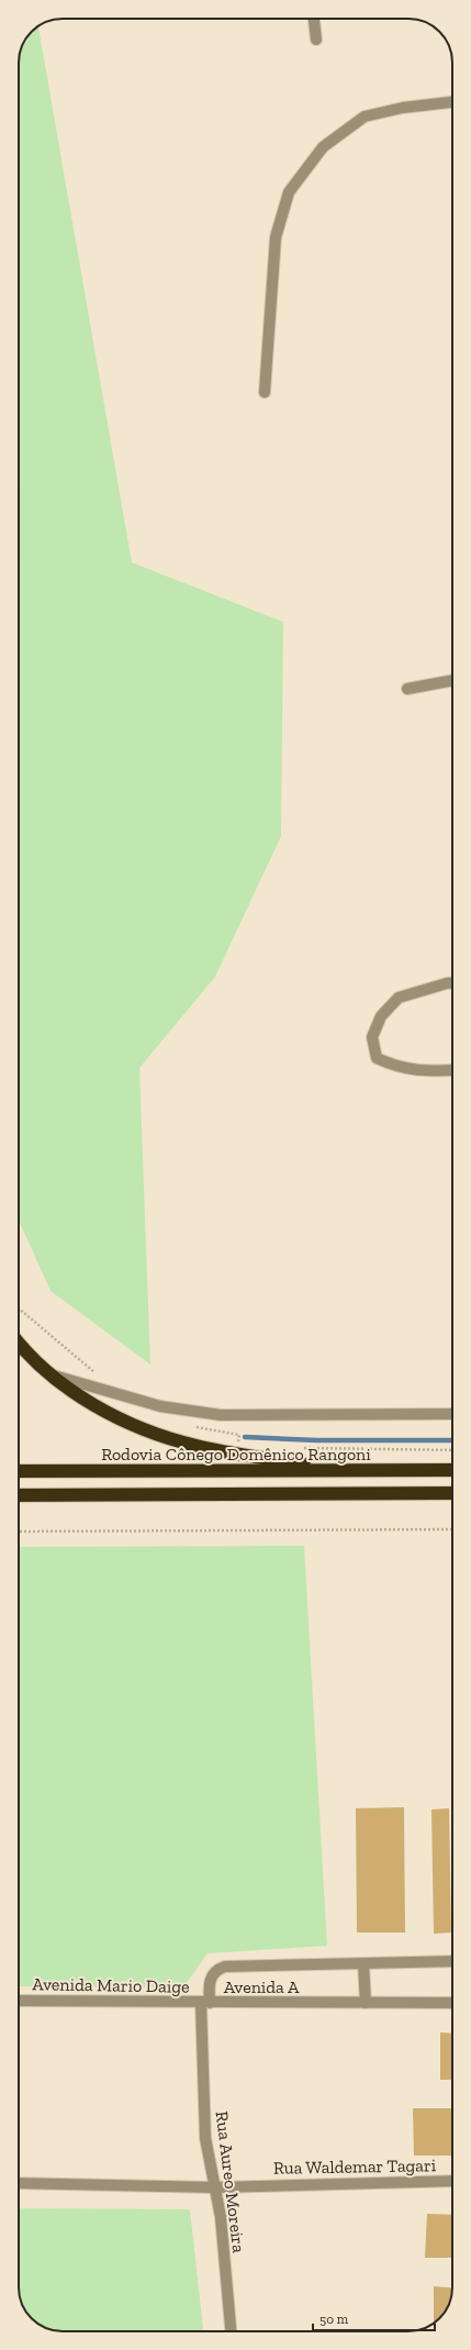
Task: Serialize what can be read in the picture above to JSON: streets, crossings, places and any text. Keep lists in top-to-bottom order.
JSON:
{
  "streets": {
    "highway": ["Rodovia Cônego Domênico Rangoni"],
    "street": [
      "Avenida Mario Daige",
      "Avenida A",
      "Rua Waldemar Tagari",
      "Rua Aureo Moreira"
    ]
  },
  "crossings": [
    ["Avenida Mario Daige", "Avenida A"],
    ["Avenida Mario Daige", "Rua Aureo Moreira"],
    ["Avenida A", "Rua Aureo Moreira"],
    ["Rua Waldemar Tagari", "Rua Aureo Moreira"]
  ],
  "scale_bar": "50 m"
}
